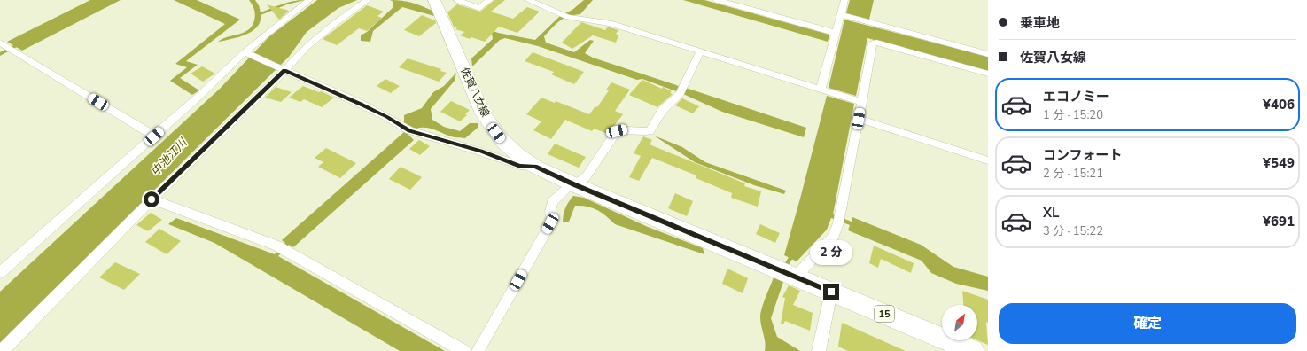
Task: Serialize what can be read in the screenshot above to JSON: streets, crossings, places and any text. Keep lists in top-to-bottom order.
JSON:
{
  "streets": {
    "main road": ["佐賀八女線", "15"]
  },
  "crossings": [
    ["佐賀八女線", "15"]
  ],
  "water": ["中池江川"],
  "north": "top right",
  "page": {
    "banner": ["乗車地", "佐賀八女線"],
    "list": [
      {
        "name": "エコノミー",
        "note": "1 分 · 15:20",
        "value": "¥406"
      },
      {
        "name": "コンフォート",
        "note": "2 分 · 15:21",
        "value": "¥549"
      },
      {
        "name": "XL",
        "note": "3 分 · 15:22",
        "value": "¥691"
      }
    ],
    "bubble": "2 分",
    "buttons": "確定"
  }
}
